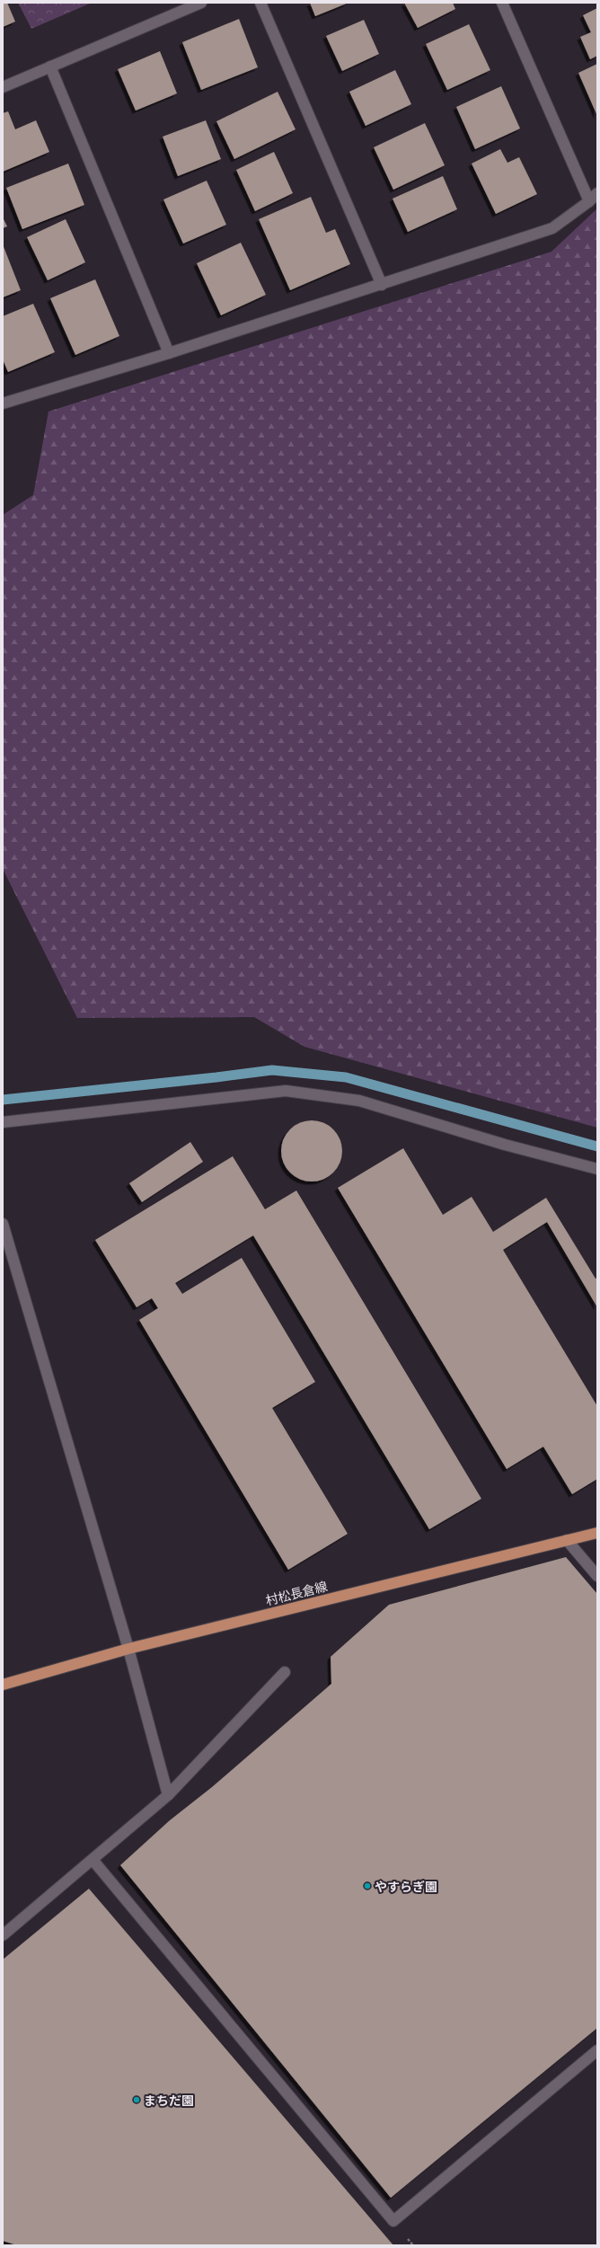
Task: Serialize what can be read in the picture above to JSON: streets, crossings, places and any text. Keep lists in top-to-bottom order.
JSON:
{
  "streets": {
    "main road": ["村松長倉線"]
  },
  "places": ["やすらぎ園", "まちだ園"]
}
